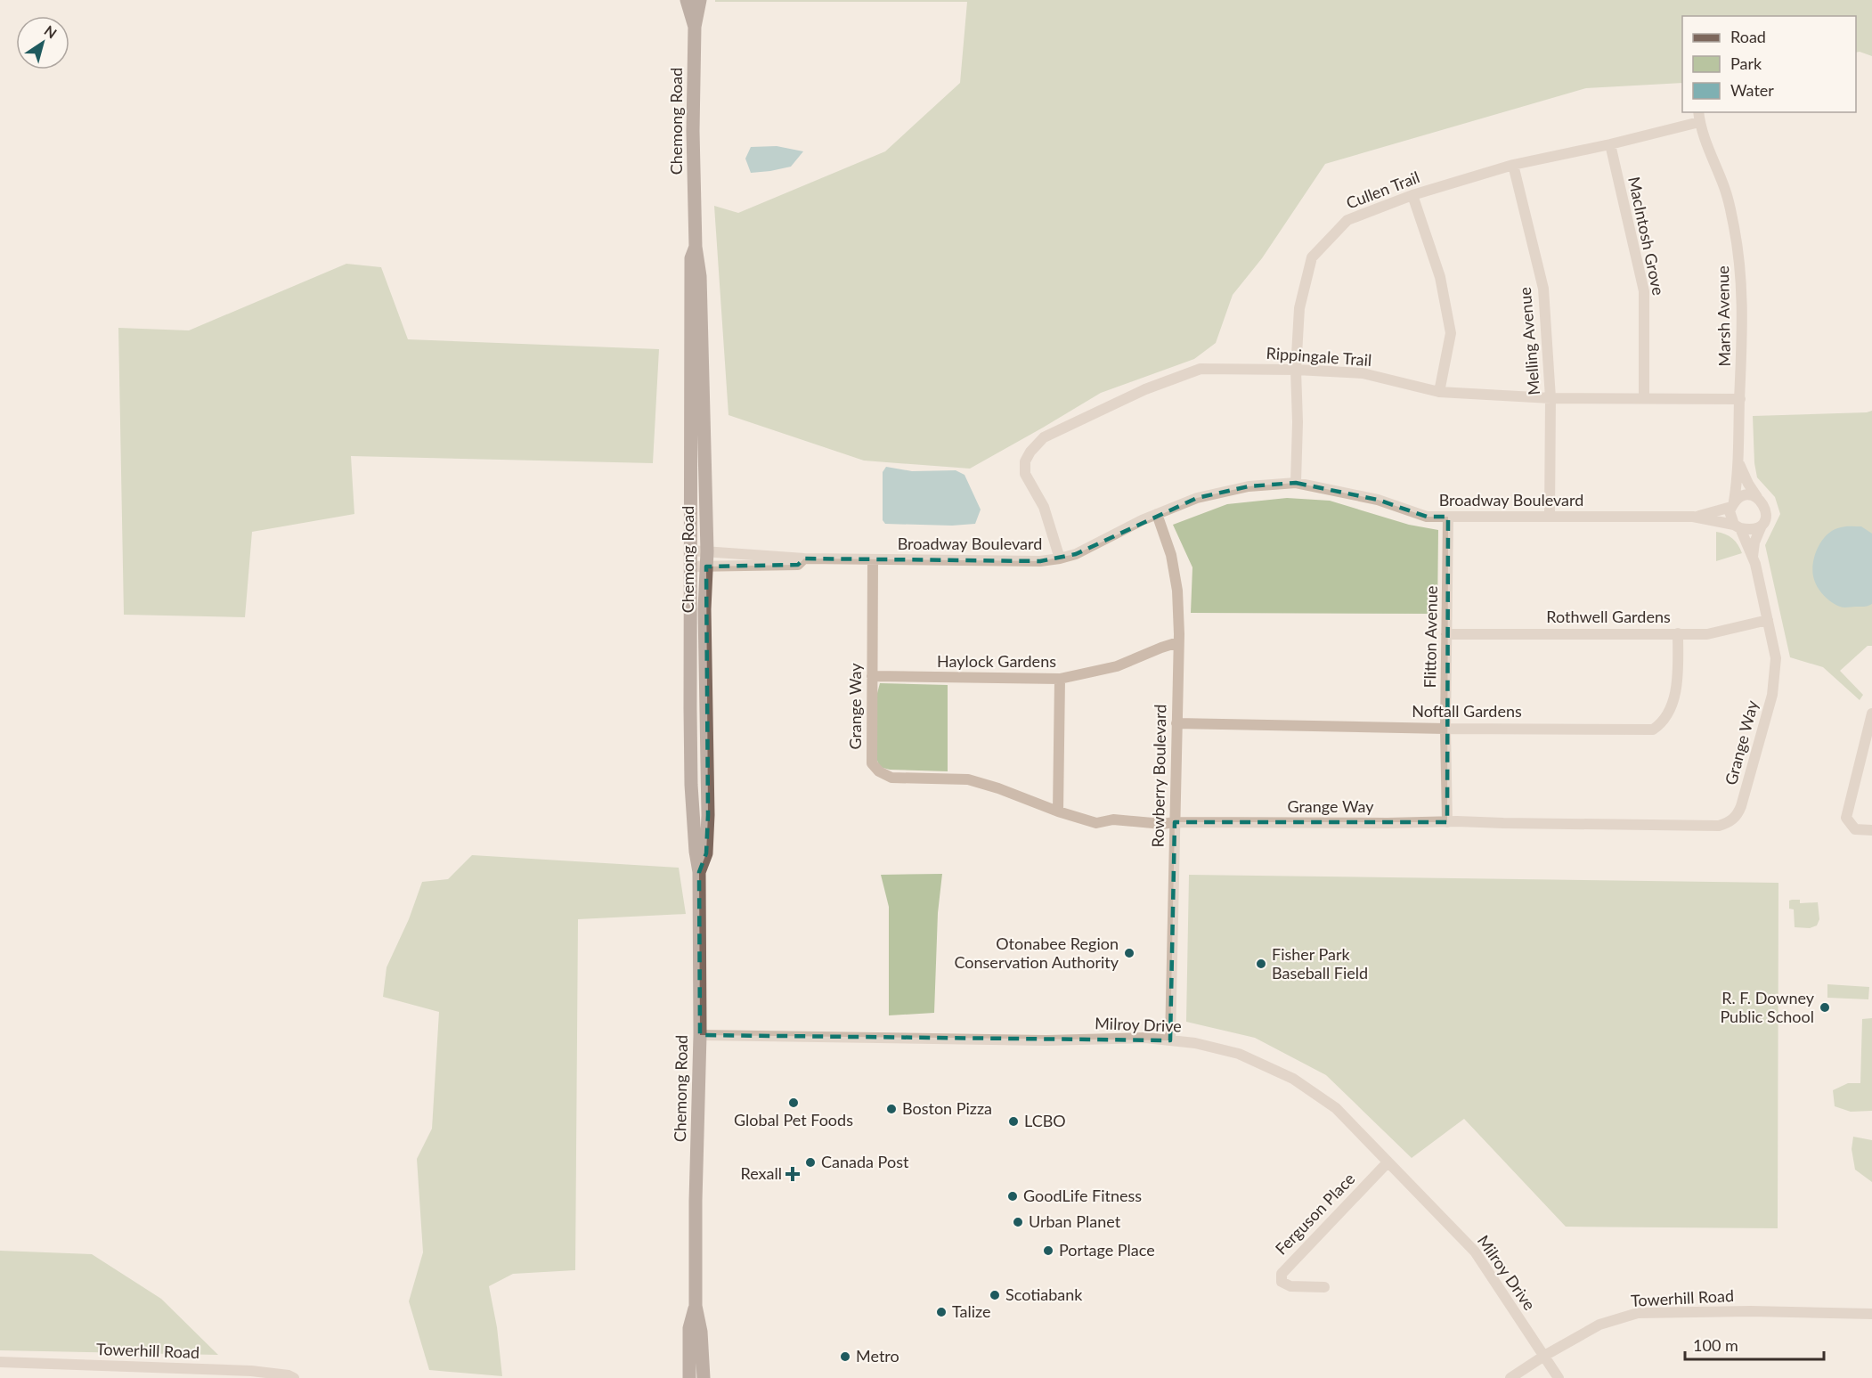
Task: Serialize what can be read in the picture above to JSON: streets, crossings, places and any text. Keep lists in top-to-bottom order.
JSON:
{
  "streets": {
    "main road": ["Chemong Road"],
    "street": [
      "Cullen Trail",
      "MacIntosh Grove",
      "Marsh Avenue",
      "Melling Avenue",
      "Rippingale Trail",
      "Broadway Boulevard",
      "Rothwell Gardens",
      "Flitton Avenue",
      "Haylock Gardens",
      "Grange Way",
      "Noftall Gardens",
      "Rowberry Boulevard",
      "Milroy Drive",
      "Ferguson Place",
      "Towerhill Road"
    ]
  },
  "crossings": [
    ["Chemong Road", "Broadway Boulevard"],
    ["Chemong Road", "Milroy Drive"],
    ["Cullen Trail", "MacIntosh Grove"],
    ["Cullen Trail", "Marsh Avenue"],
    ["Cullen Trail", "Melling Avenue"],
    ["Cullen Trail", "Rippingale Trail"],
    ["Cullen Trail", "Broadway Boulevard"],
    ["MacIntosh Grove", "Rippingale Trail"],
    ["Marsh Avenue", "Rippingale Trail"],
    ["Marsh Avenue", "Broadway Boulevard"],
    ["Marsh Avenue", "Grange Way"],
    ["Melling Avenue", "Rippingale Trail"],
    ["Melling Avenue", "Broadway Boulevard"],
    ["Rippingale Trail", "Broadway Boulevard"],
    ["Broadway Boulevard", "Flitton Avenue"],
    ["Broadway Boulevard", "Grange Way"],
    ["Broadway Boulevard", "Rowberry Boulevard"],
    ["Rothwell Gardens", "Flitton Avenue"],
    ["Rothwell Gardens", "Grange Way"],
    ["Rothwell Gardens", "Noftall Gardens"],
    ["Flitton Avenue", "Grange Way"],
    ["Flitton Avenue", "Noftall Gardens"],
    ["Haylock Gardens", "Grange Way"],
    ["Haylock Gardens", "Rowberry Boulevard"],
    ["Grange Way", "Rowberry Boulevard"],
    ["Noftall Gardens", "Rowberry Boulevard"],
    ["Rowberry Boulevard", "Milroy Drive"],
    ["Milroy Drive", "Ferguson Place"],
    ["Milroy Drive", "Towerhill Road"]
  ],
  "places": {
    "other": [
      "Otonabee Region Conservation Authority",
      "Fisher Park Baseball Field",
      "R. F. Downey Public School",
      "Global Pet Foods",
      "Boston Pizza",
      "LCBO",
      "Canada Post",
      "GoodLife Fitness",
      "Urban Planet",
      "Portage Place",
      "Scotiabank",
      "Talize",
      "Metro"
    ],
    "health": ["Rexall"]
  },
  "legend": ["Road", "Park", "Water"],
  "scale_bar": "100 m",
  "north": "top right"
}
